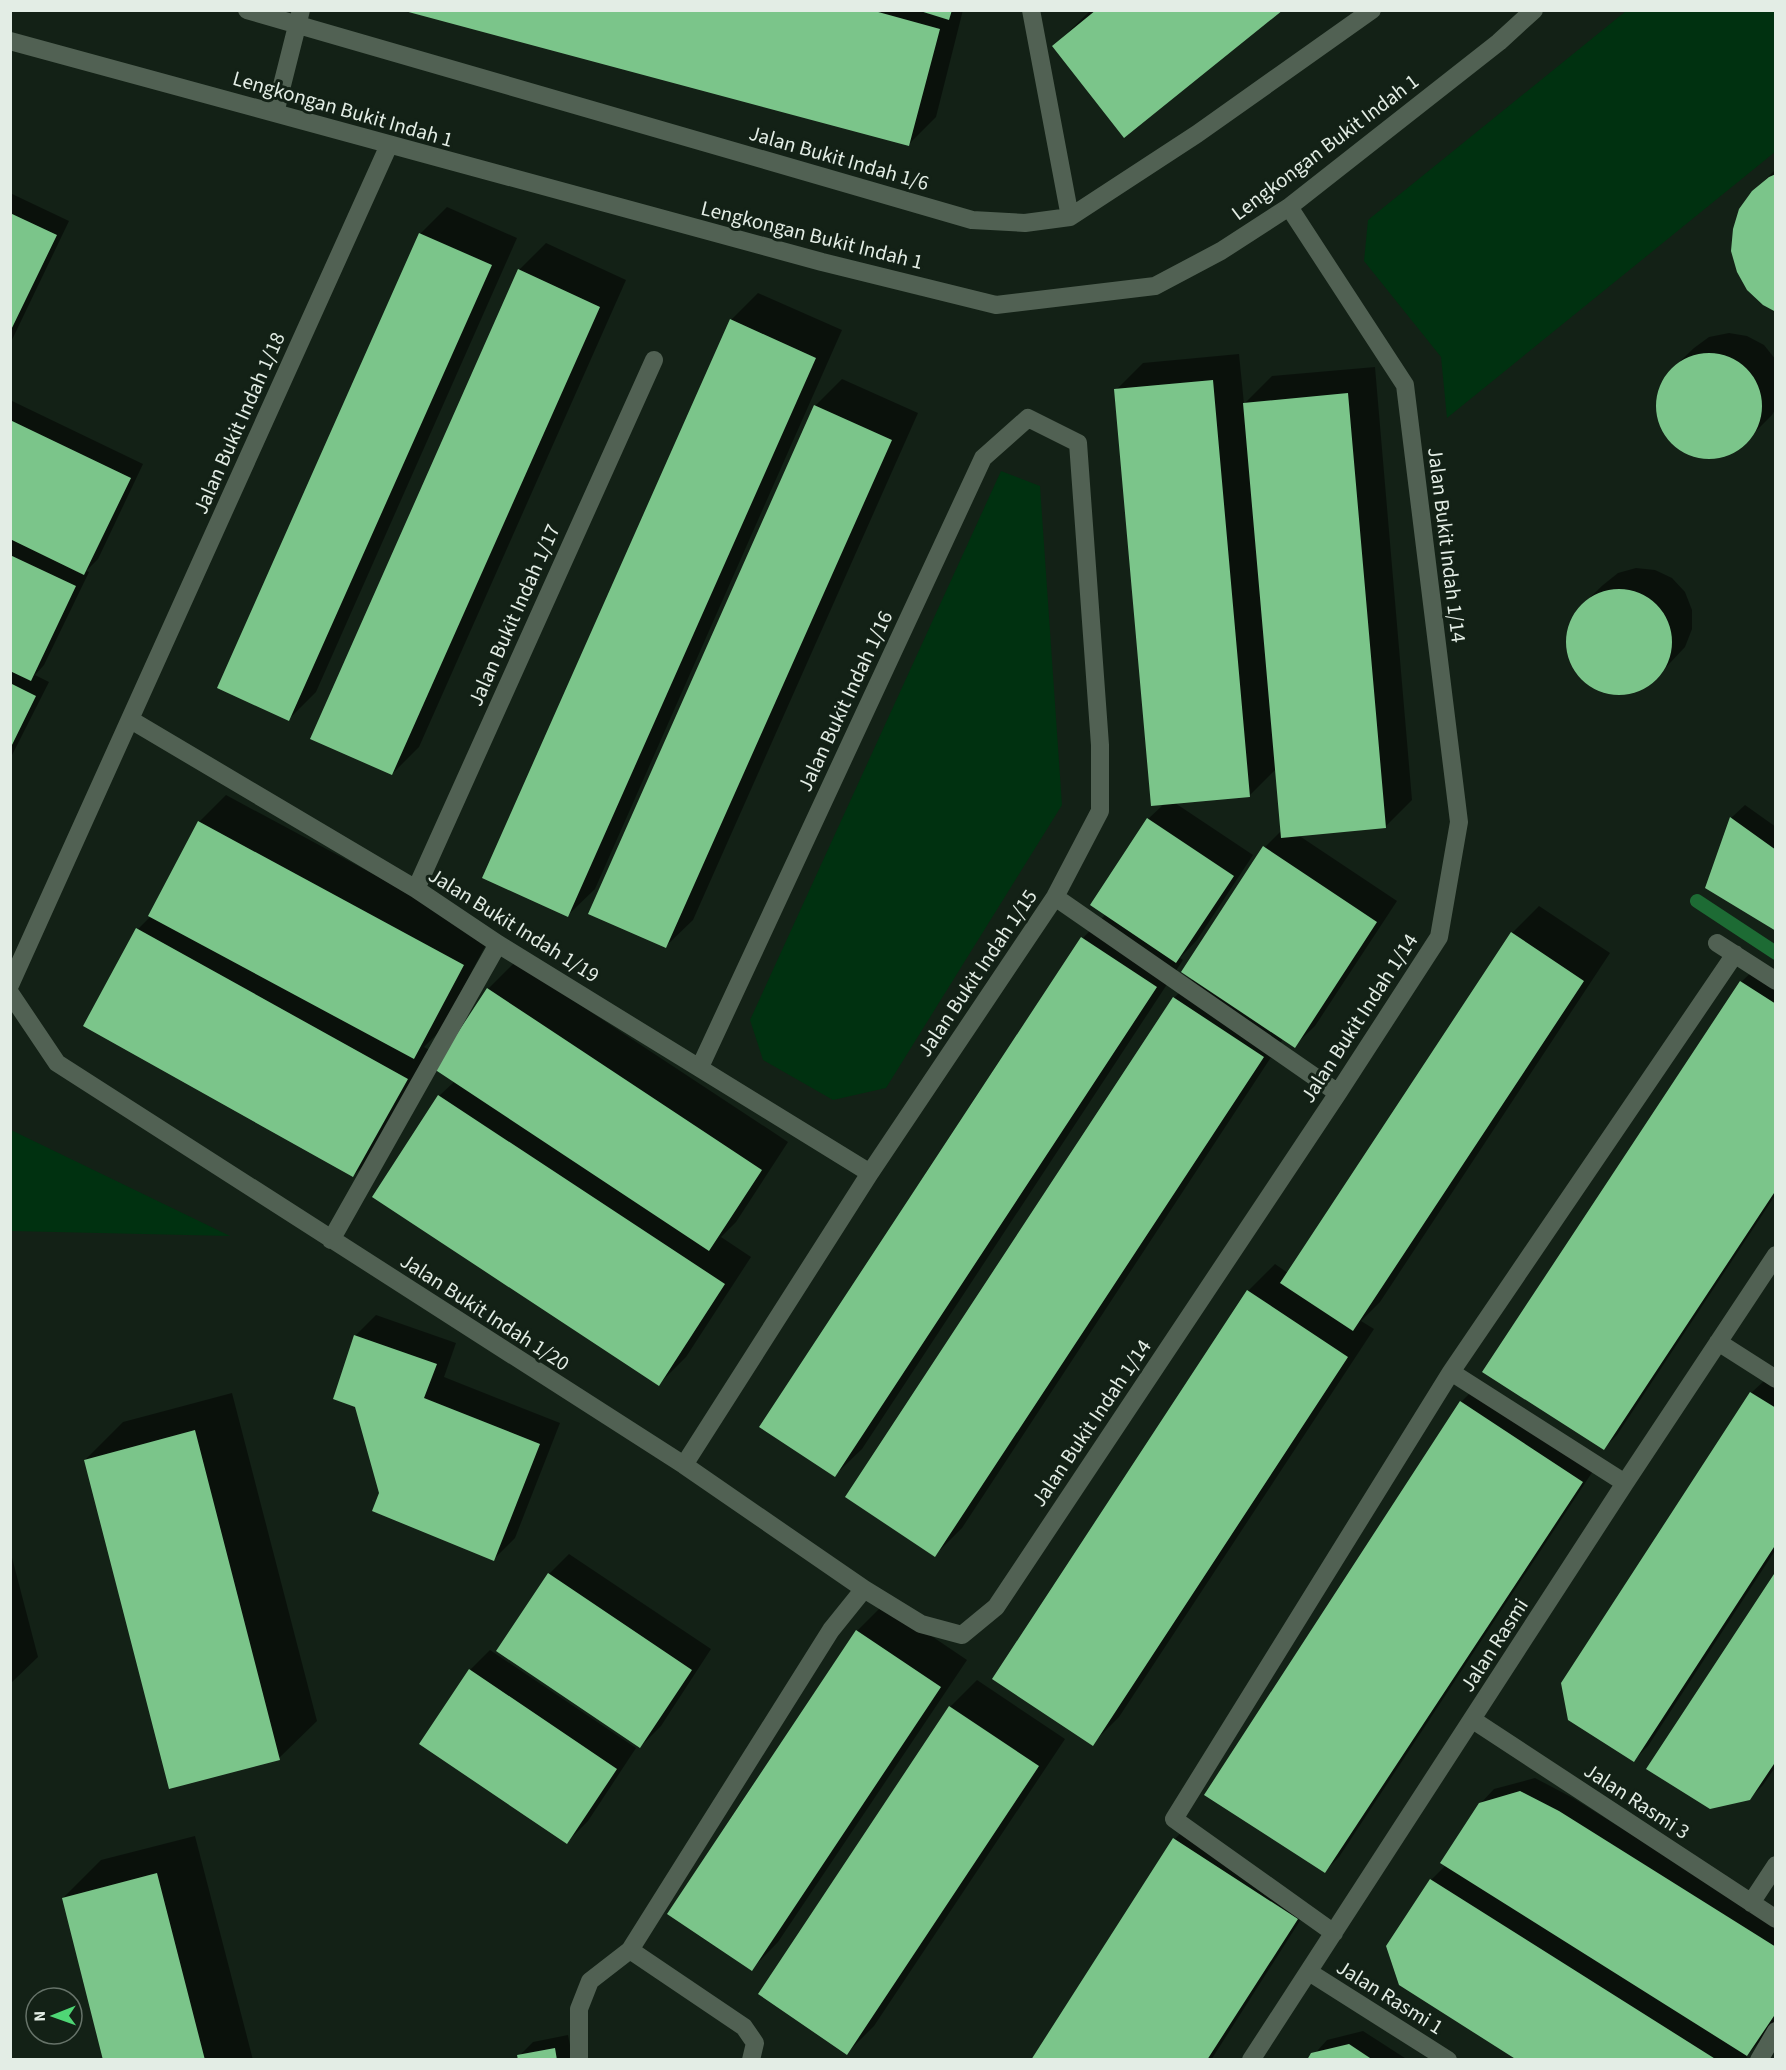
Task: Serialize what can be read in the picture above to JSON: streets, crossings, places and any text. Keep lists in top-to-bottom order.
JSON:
{
  "streets": {
    "street": [
      "Lengkongan Bukit Indah 1",
      "Jalan Bukit Indah 1/6",
      "Jalan Bukit Indah 1/18",
      "Jalan Bukit Indah 1/14",
      "Jalan Bukit Indah 1/17",
      "Jalan Bukit Indah 1/16",
      "Jalan Bukit Indah 1/19",
      "Jalan Bukit Indah 1/15",
      "Jalan Bukit Indah 1/20",
      "Jalan Rasmi",
      "Jalan Rasmi 3",
      "Jalan Rasmi 1"
    ]
  },
  "crossings": [
    ["Lengkongan Bukit Indah 1", "Jalan Bukit Indah 1/18"],
    ["Lengkongan Bukit Indah 1", "Jalan Bukit Indah 1/14"],
    ["Jalan Bukit Indah 1/18", "Jalan Bukit Indah 1/19"],
    ["Jalan Bukit Indah 1/14", "Jalan Bukit Indah 1/20"],
    ["Jalan Bukit Indah 1/17", "Jalan Bukit Indah 1/19"],
    ["Jalan Bukit Indah 1/16", "Jalan Bukit Indah 1/19"],
    ["Jalan Bukit Indah 1/16", "Jalan Bukit Indah 1/15"],
    ["Jalan Bukit Indah 1/19", "Jalan Bukit Indah 1/15"],
    ["Jalan Bukit Indah 1/15", "Jalan Bukit Indah 1/20"],
    ["Jalan Rasmi", "Jalan Rasmi 3"],
    ["Jalan Rasmi", "Jalan Rasmi 1"]
  ],
  "north": "left"
}
